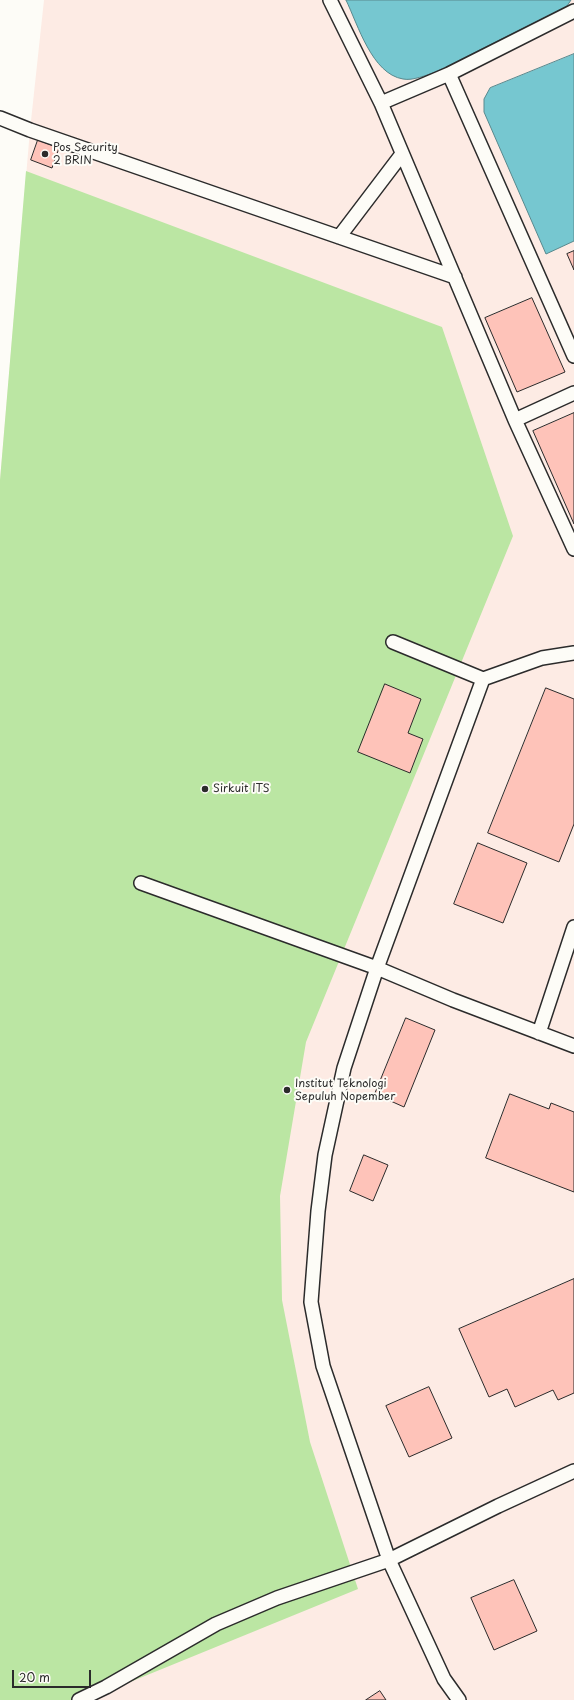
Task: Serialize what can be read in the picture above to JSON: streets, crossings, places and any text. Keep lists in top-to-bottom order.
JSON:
{
  "places": ["Pos Security 2 BRIN", "Sirkuit ITS", "Institut Teknologi Sepuluh Nopember"],
  "scale_bar": "20 m"
}
